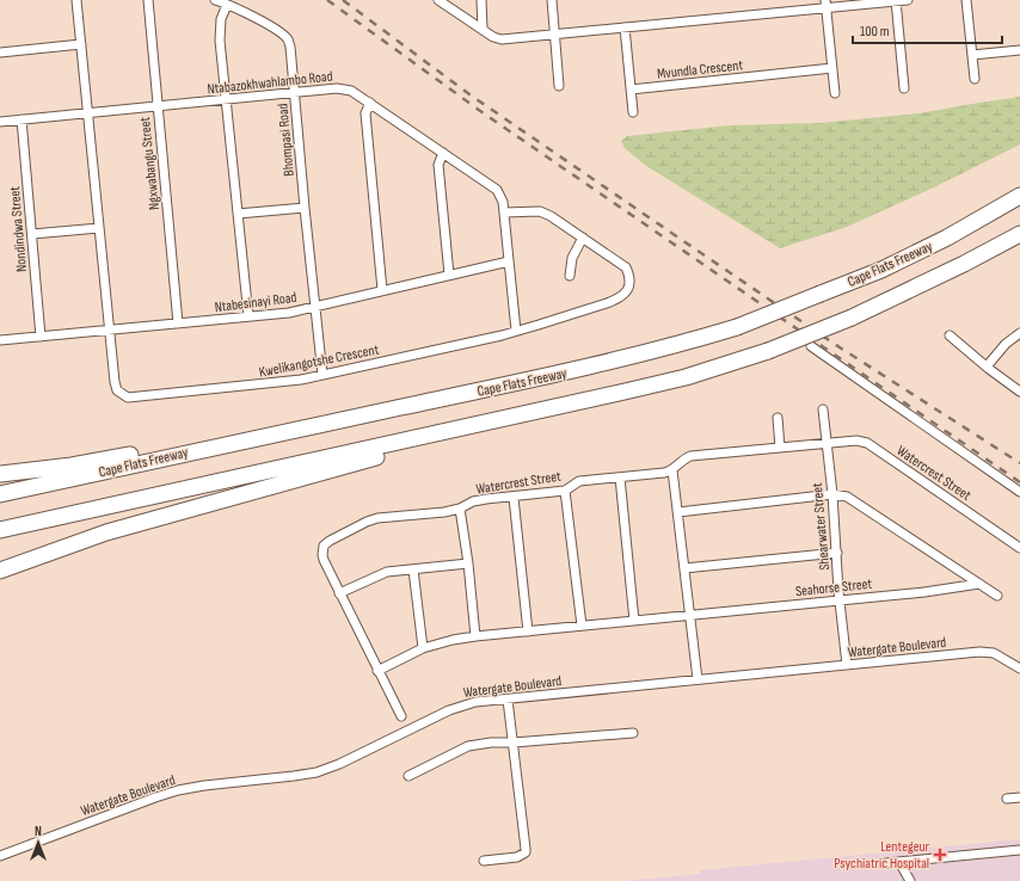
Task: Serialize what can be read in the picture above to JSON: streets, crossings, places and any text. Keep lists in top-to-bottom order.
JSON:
{
  "streets": {
    "highway": ["Cape Flats Freeway"],
    "street": [
      "Mvundla Crescent",
      "Ntabazokhwahlambo Road",
      "Bhompasi Road",
      "Ngxwabangu Street",
      "Nondindwa Street",
      "Ntabesinayi Road",
      "Kwelikangotshe Crescent",
      "Watercrest Street",
      "Shearwater Street",
      "Seahorse Street",
      "Watergate Boulevard"
    ]
  },
  "crossings": [
    ["Ntabazokhwahlambo Road", "Bhompasi Road"],
    ["Ntabazokhwahlambo Road", "Ngxwabangu Street"],
    ["Ntabazokhwahlambo Road", "Nondindwa Street"],
    ["Ntabazokhwahlambo Road", "Ntabesinayi Road"],
    ["Bhompasi Road", "Ntabesinayi Road"],
    ["Bhompasi Road", "Kwelikangotshe Crescent"],
    ["Ngxwabangu Street", "Ntabesinayi Road"],
    ["Nondindwa Street", "Ntabesinayi Road"],
    ["Ntabesinayi Road", "Kwelikangotshe Crescent"],
    ["Watercrest Street", "Shearwater Street"],
    ["Shearwater Street", "Seahorse Street"],
    ["Shearwater Street", "Watergate Boulevard"]
  ],
  "places": {
    "health": ["Lentegeur Psychiatric Hospital"]
  },
  "scale_bar": "100 m",
  "north": "top"
}
